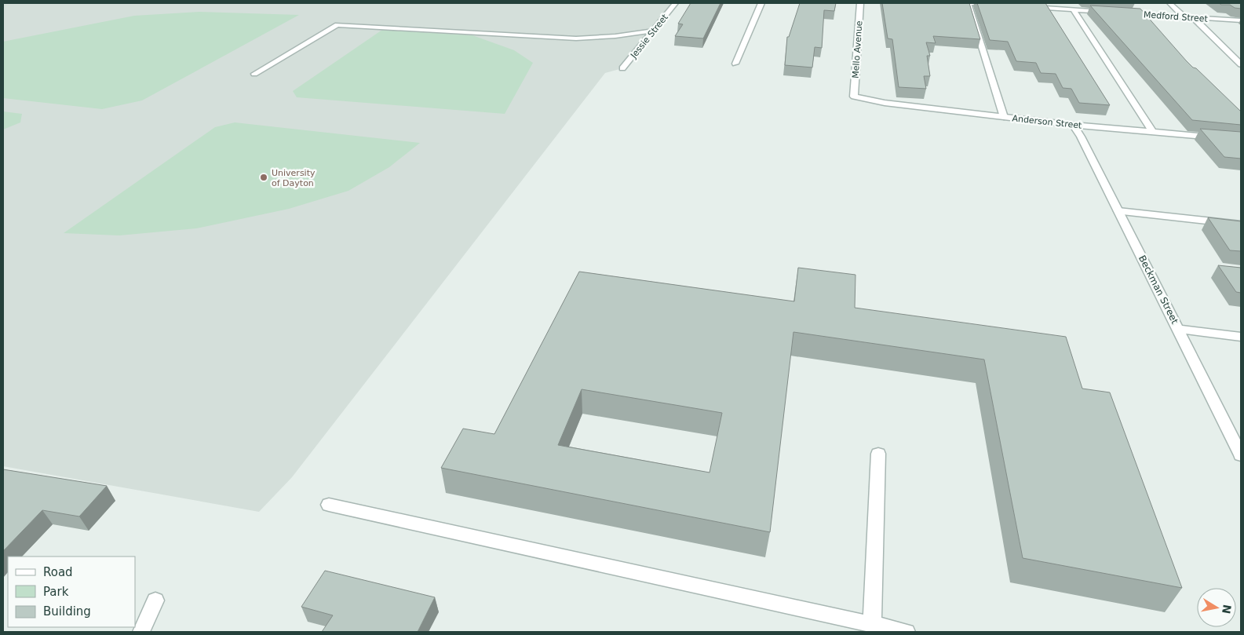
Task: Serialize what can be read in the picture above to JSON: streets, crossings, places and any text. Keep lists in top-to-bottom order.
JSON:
{
  "streets": {
    "street": [
      "Medford Street",
      "Jessie Street",
      "Mello Avenue",
      "Anderson Street",
      "Beckman Street"
    ]
  },
  "crossings": [
    ["Mello Avenue", "Anderson Street"],
    ["Anderson Street", "Beckman Street"]
  ],
  "places": ["University of Dayton"],
  "legend": ["Road", "Park", "Building"],
  "north": "right"
}
